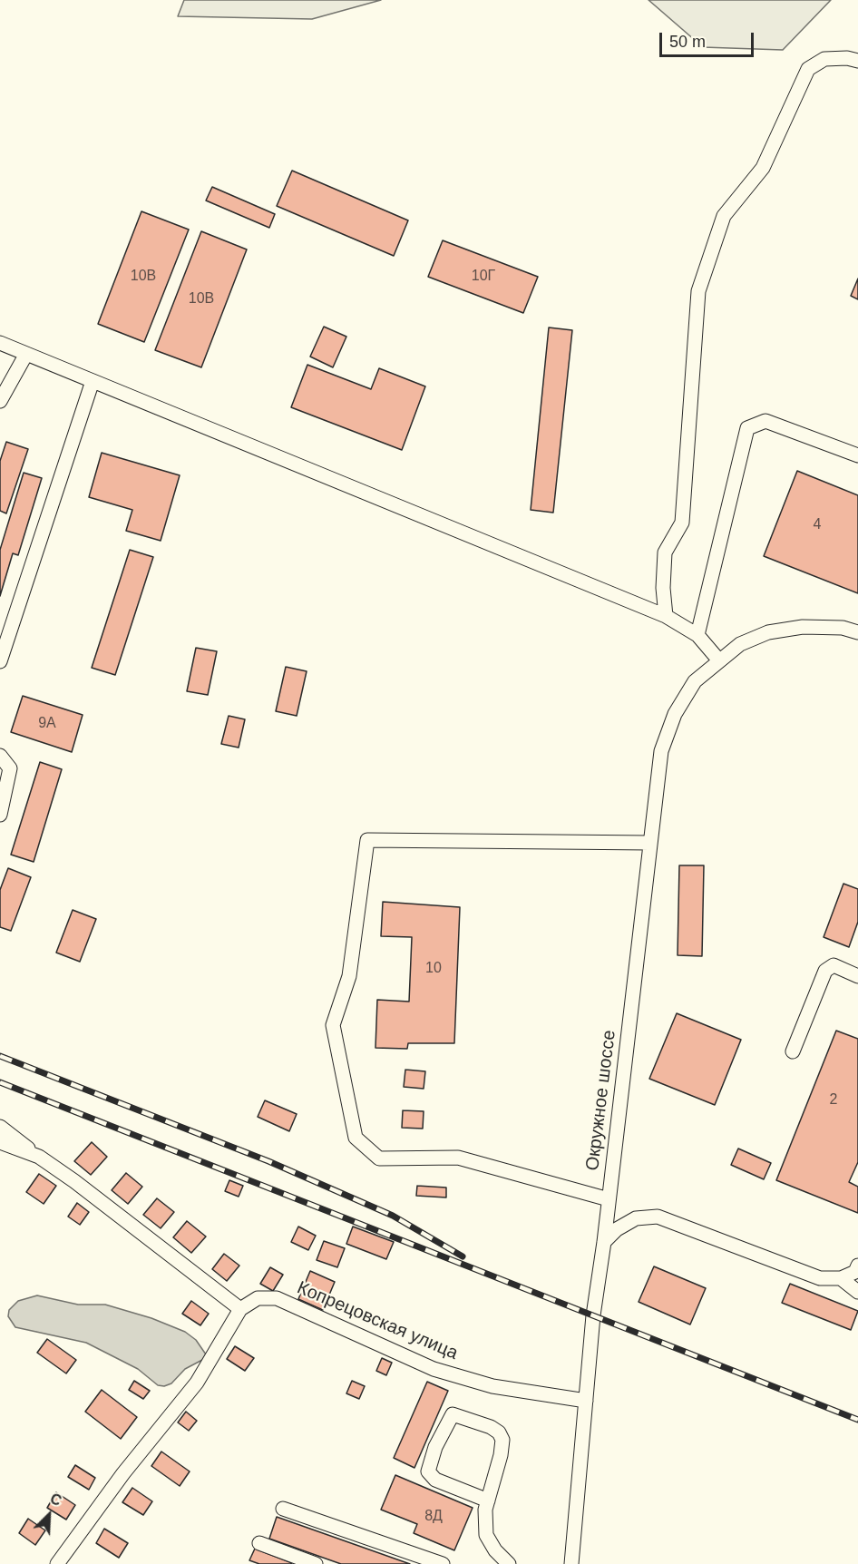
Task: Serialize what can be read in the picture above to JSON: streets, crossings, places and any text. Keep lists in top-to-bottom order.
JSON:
{
  "streets": {
    "street": ["Окружное шоссе", "Копрецовская улица"]
  },
  "crossings": [
    ["Окружное шоссе", "Копрецовская улица"]
  ],
  "house_numbers": [
    "10В",
    "10Г",
    "10В",
    "4",
    "9А",
    "10",
    "2",
    "8Д"
  ],
  "scale_bar": "50 m",
  "north": "top right"
}
